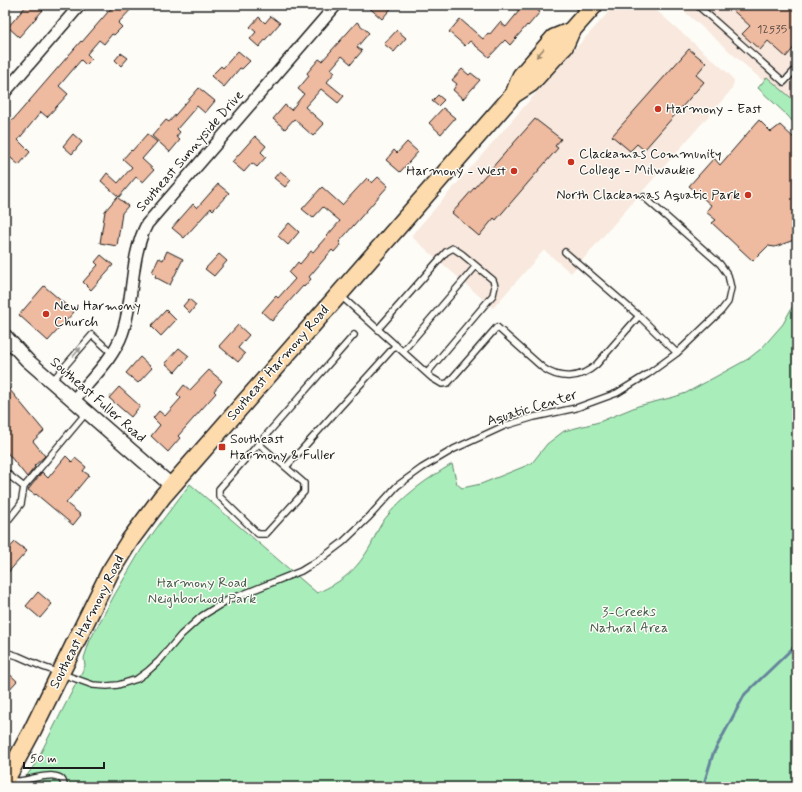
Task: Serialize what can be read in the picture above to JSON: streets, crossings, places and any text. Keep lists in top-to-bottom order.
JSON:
{
  "streets": {
    "main road": ["Southeast Harmony Road"],
    "street": ["Southeast Sunnyside Drive", "Southeast Fuller Road"],
    "lane": ["Aquatic Center"]
  },
  "crossings": [
    ["Southeast Sunnyside Drive", "Southeast Fuller Road"],
    ["Southeast Harmony Road", "Southeast Fuller Road"],
    ["Southeast Harmony Road", "Aquatic Center"]
  ],
  "parks": ["Harmony Road Neighborhood Park", "3-Creeks Natural Area"],
  "places": {
    "other": [
      "Harmony - East",
      "Clackamas Community College - Milwaukie",
      "Harmony - West",
      "North Clackamas Aquatic Park",
      "New Harmony Church"
    ],
    "transit": ["Southeast Harmony & Fuller"]
  },
  "house_numbers": ["12535"],
  "scale_bar": "50 m"
}
